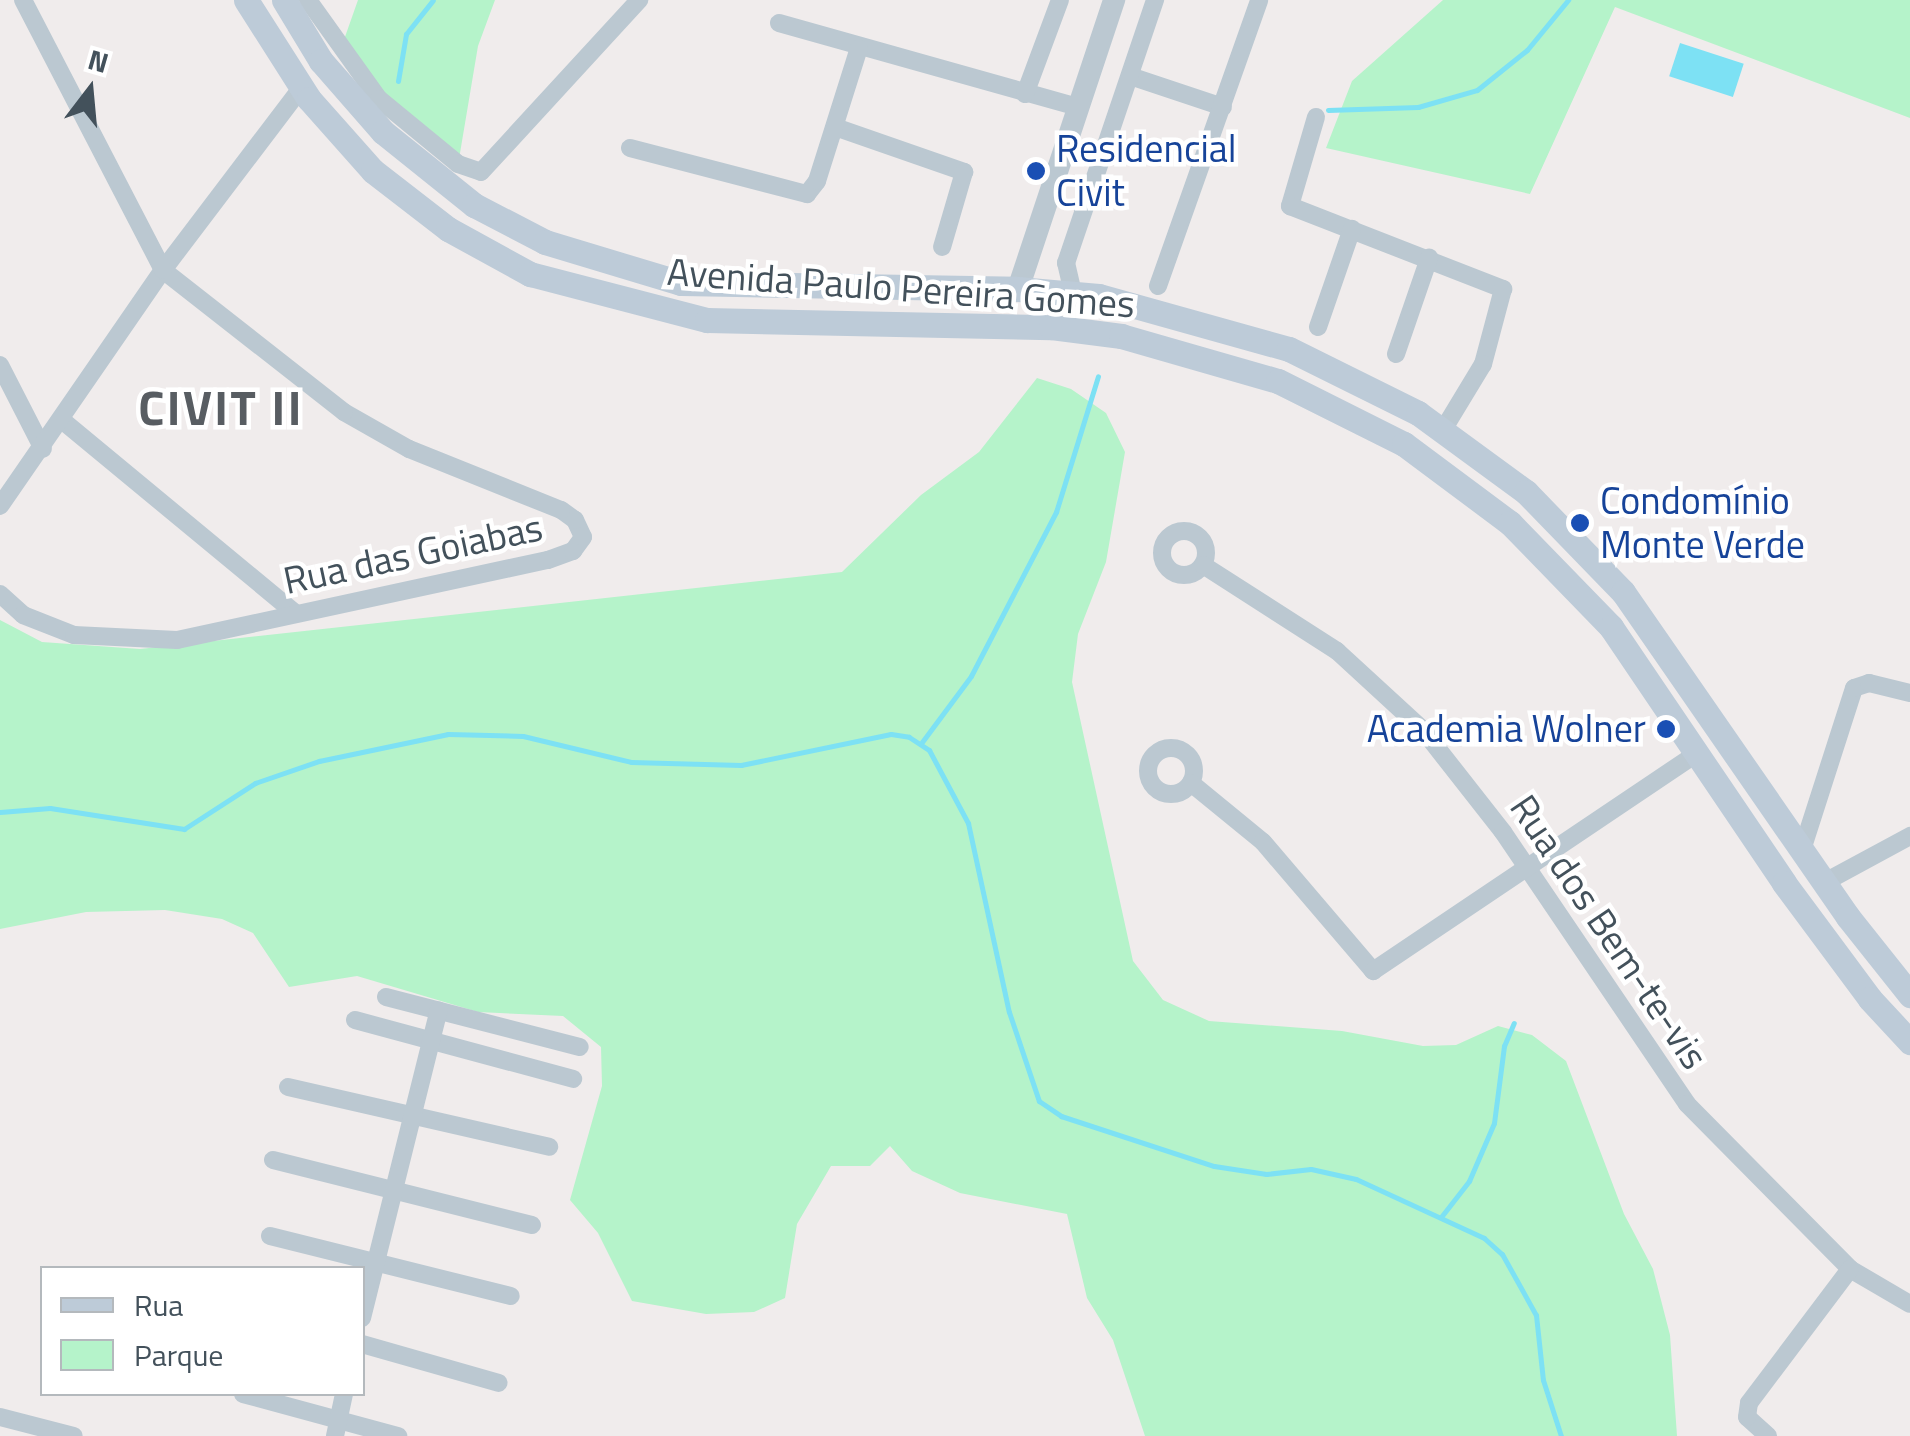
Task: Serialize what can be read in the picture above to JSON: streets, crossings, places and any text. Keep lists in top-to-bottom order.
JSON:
{
  "streets": {
    "main road": ["Avenida Paulo Pereira Gomes"],
    "street": ["Rua das Goiabas", "Rua dos Bem-te-vis"]
  },
  "districts": ["CIVIT II"],
  "places": ["Residencial Civit", "Condomínio Monte Verde", "Academia Wolner"],
  "legend": ["Rua", "Parque"],
  "north": "top"
}
